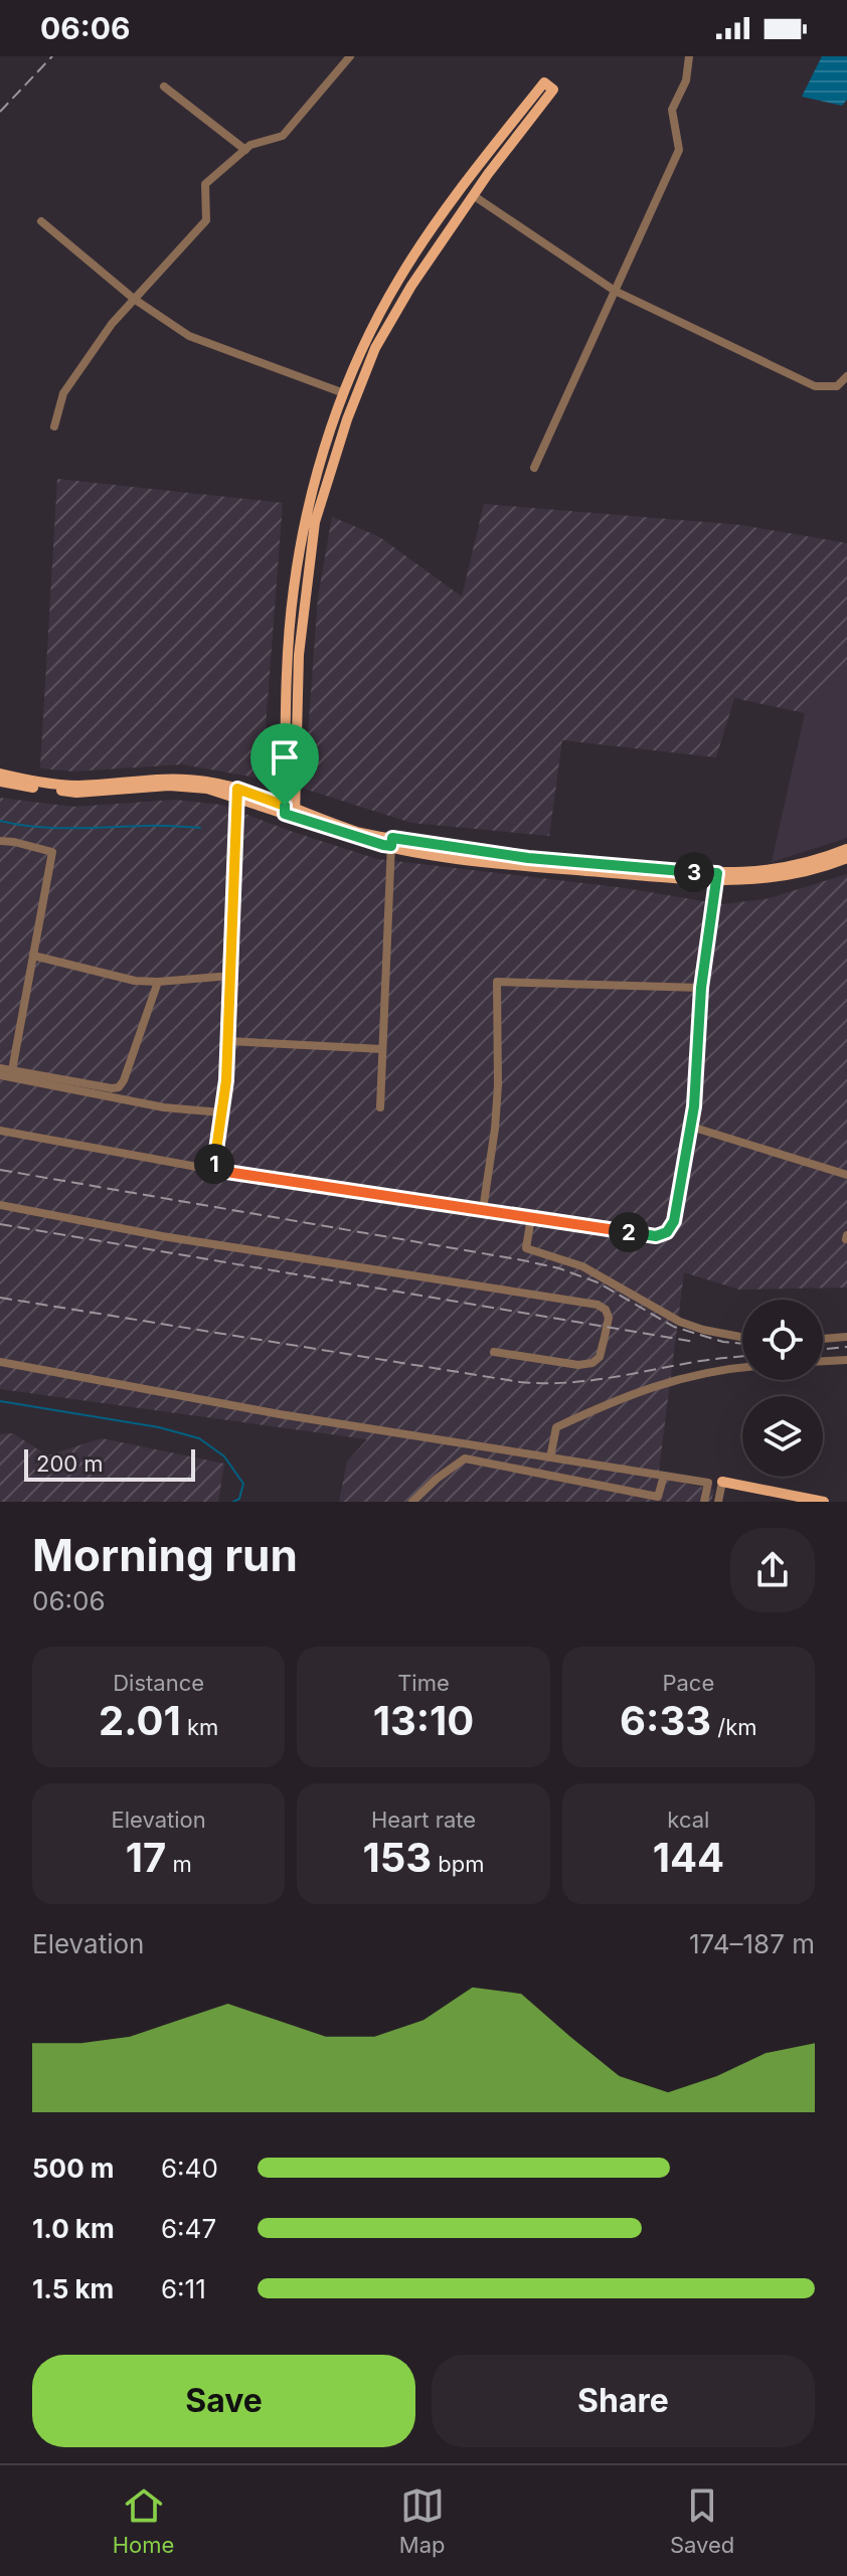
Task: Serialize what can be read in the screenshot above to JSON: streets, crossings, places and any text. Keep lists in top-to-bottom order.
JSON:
{
  "scale_bar": "200 m",
  "page": {
    "status": "06:06",
    "pins": ["3", "1", "2"],
    "scale": "200 m",
    "heading": ["Morning run", "06:06"],
    "stats": [
      ["Distance", "2.01 km"],
      ["Time", "13:10"],
      ["Pace", "6:33 /km"],
      ["Elevation", "17 m"],
      ["Heart rate", "153 bpm"],
      ["kcal", "144"]
    ],
    "chart": ["Elevation", "174–187 m"],
    "list": [
      {
        "name": "500 m",
        "note": "6:40"
      },
      {
        "name": "1.0 km",
        "note": "6:47"
      },
      {
        "name": "1.5 km",
        "note": "6:11"
      }
    ],
    "buttons": ["Save", "Share"],
    "tabs": ["Home", "Map", "Saved"]
  }
}
